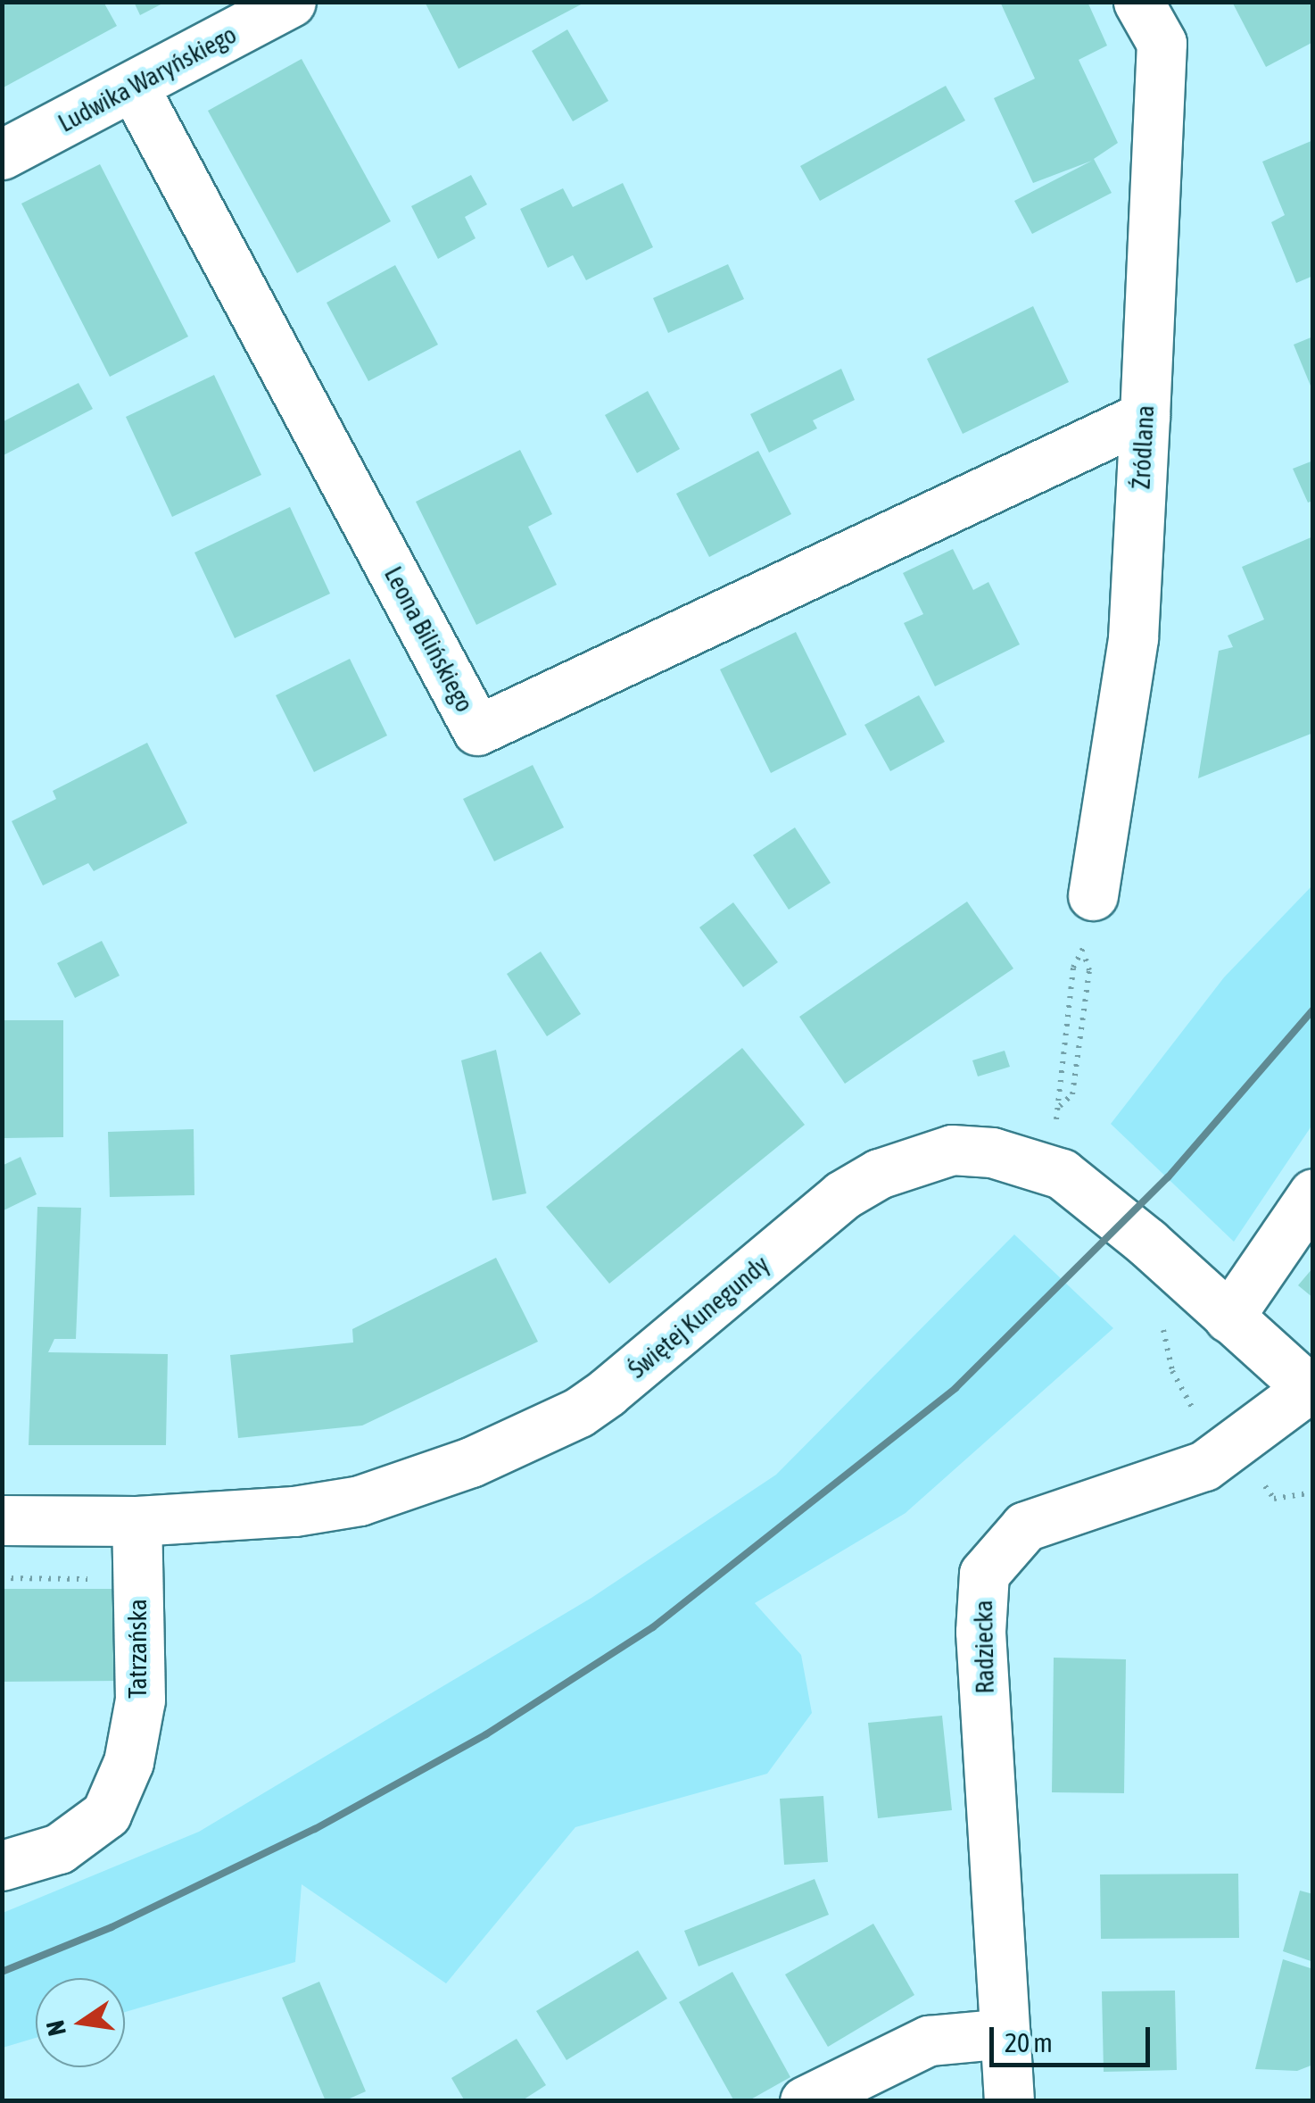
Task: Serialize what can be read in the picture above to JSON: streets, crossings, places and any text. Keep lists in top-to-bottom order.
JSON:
{
  "streets": {
    "street": [
      "Ludwika Waryńskiego",
      "Źródlana",
      "Leona Bilińskiego",
      "Świętej Kunegundy",
      "Radziecka",
      "Tatrzańska"
    ]
  },
  "crossings": [
    ["Ludwika Waryńskiego", "Leona Bilińskiego"],
    ["Źródlana", "Leona Bilińskiego"],
    ["Świętej Kunegundy", "Radziecka"],
    ["Świętej Kunegundy", "Tatrzańska"]
  ],
  "scale_bar": "20 m",
  "north": "left"
}
